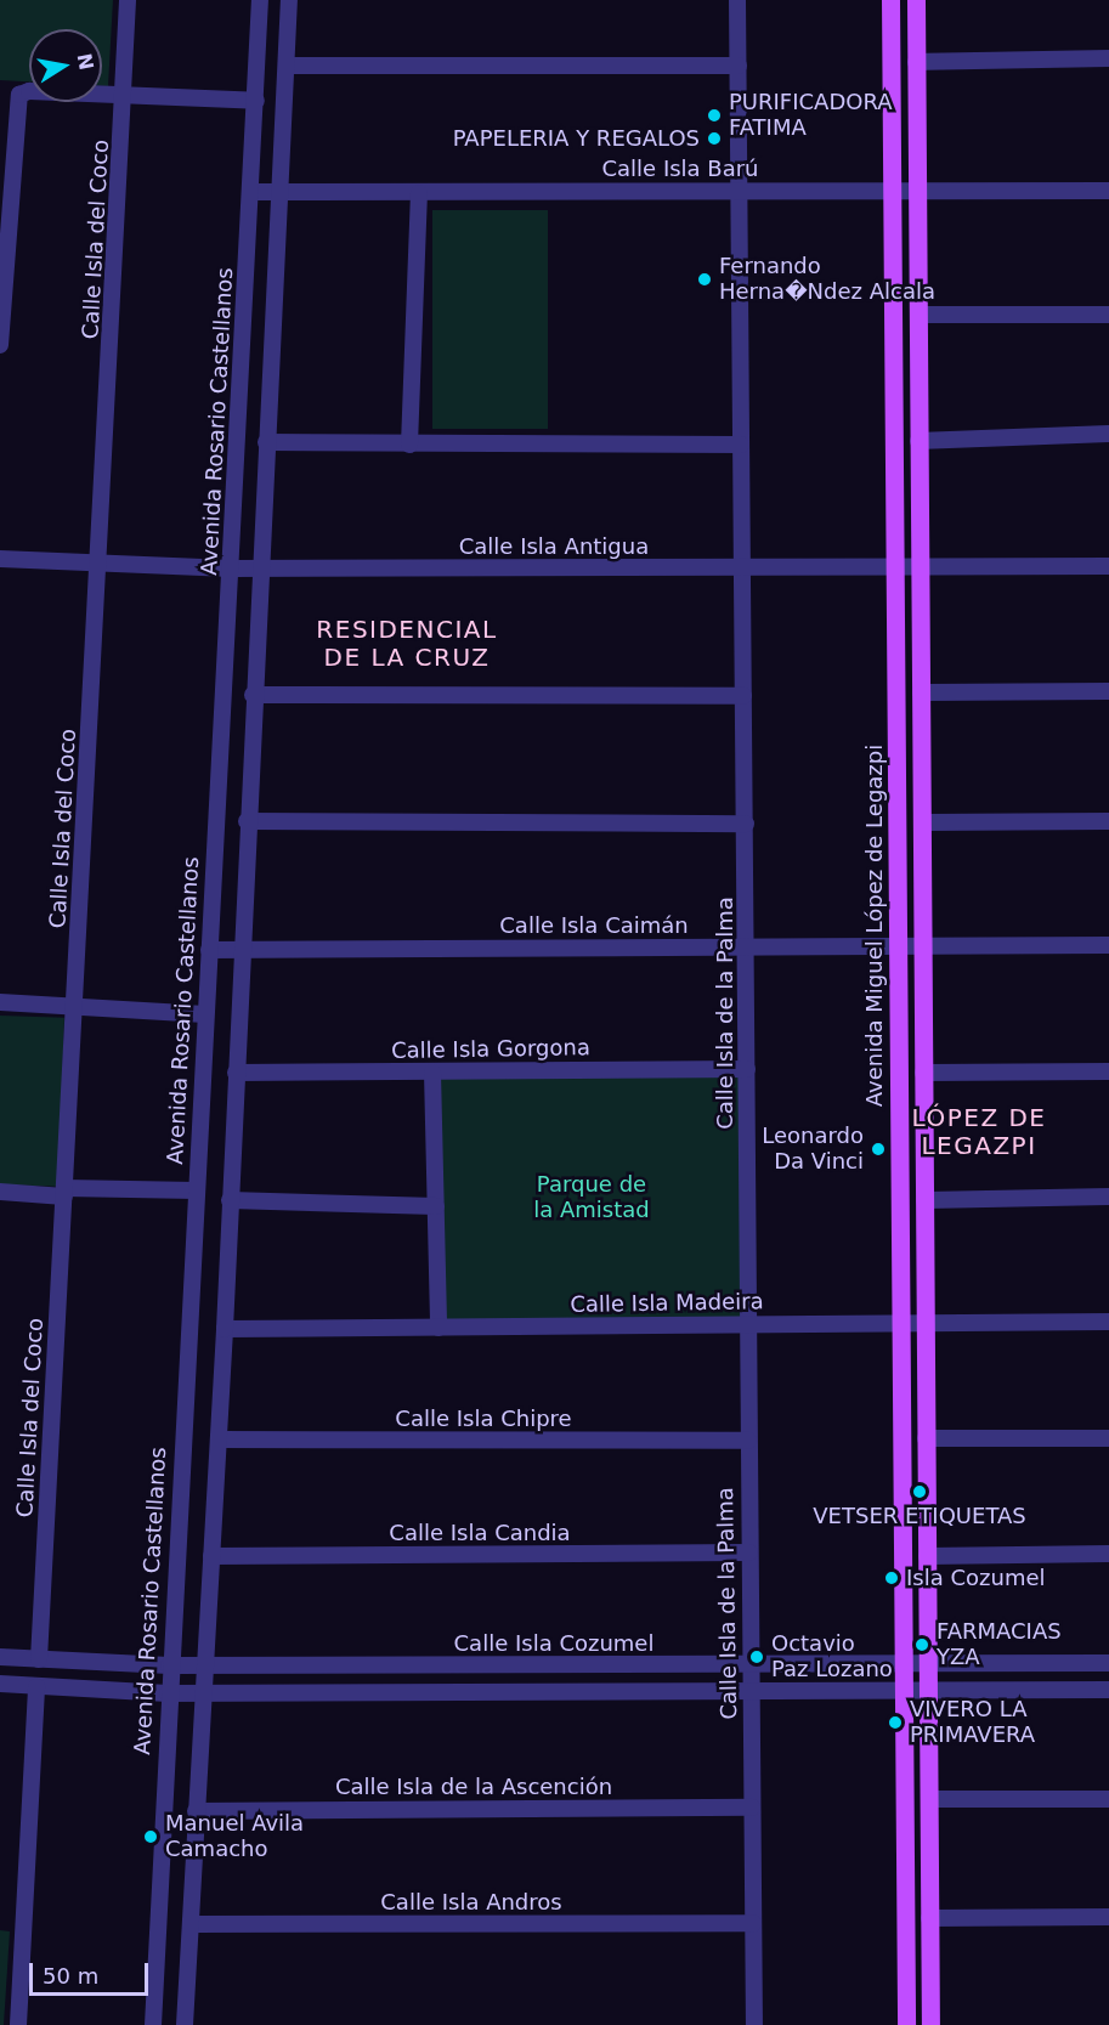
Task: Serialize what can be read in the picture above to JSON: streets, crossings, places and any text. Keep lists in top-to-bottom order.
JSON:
{
  "streets": {
    "main road": ["Avenida Miguel López de Legazpi"],
    "street": [
      "Calle Isla Barú",
      "Calle Isla del Coco",
      "Avenida Rosario Castellanos",
      "Calle Isla Antigua",
      "Calle Isla Caimán",
      "Calle Isla de la Palma",
      "Calle Isla Gorgona",
      "Calle Isla Madeira",
      "Calle Isla Chipre",
      "Calle Isla Candia",
      "Calle Isla Cozumel",
      "Calle Isla de la Ascención",
      "Calle Isla Andros"
    ]
  },
  "crossings": [
    ["Calle Isla Barú", "Avenida Rosario Castellanos"],
    ["Calle Isla Barú", "Avenida Miguel López de Legazpi"],
    ["Calle Isla Barú", "Calle Isla de la Palma"],
    ["Calle Isla del Coco", "Calle Isla Antigua"],
    ["Calle Isla del Coco", "Calle Isla Cozumel"],
    ["Avenida Rosario Castellanos", "Calle Isla Antigua"],
    ["Avenida Rosario Castellanos", "Calle Isla Caimán"],
    ["Avenida Rosario Castellanos", "Calle Isla Cozumel"],
    ["Calle Isla Antigua", "Avenida Miguel López de Legazpi"],
    ["Calle Isla Antigua", "Calle Isla de la Palma"],
    ["Calle Isla Caimán", "Avenida Miguel López de Legazpi"],
    ["Calle Isla Caimán", "Calle Isla de la Palma"],
    ["Avenida Miguel López de Legazpi", "Calle Isla Madeira"],
    ["Avenida Miguel López de Legazpi", "Calle Isla Cozumel"],
    ["Calle Isla de la Palma", "Calle Isla Gorgona"],
    ["Calle Isla de la Palma", "Calle Isla Madeira"],
    ["Calle Isla de la Palma", "Calle Isla Chipre"],
    ["Calle Isla de la Palma", "Calle Isla Candia"],
    ["Calle Isla de la Palma", "Calle Isla Cozumel"],
    ["Calle Isla de la Palma", "Calle Isla de la Ascención"],
    ["Calle Isla de la Palma", "Calle Isla Andros"]
  ],
  "districts": ["RESIDENCIAL DE LA CRUZ", "LÓPEZ DE LEGAZPI"],
  "parks": ["Parque de la Amistad"],
  "places": [
    "PURIFICADORA FATIMA",
    "PAPELERIA Y REGALOS",
    "Fernando Herna�Ndez Alcala",
    "Leonardo Da Vinci",
    "VETSER ETIQUETAS",
    "Isla Cozumel",
    "FARMACIAS YZA",
    "Octavio Paz Lozano",
    "VIVERO LA PRIMAVERA",
    "Manuel Avila Camacho"
  ],
  "scale_bar": "50 m",
  "north": "right"
}
